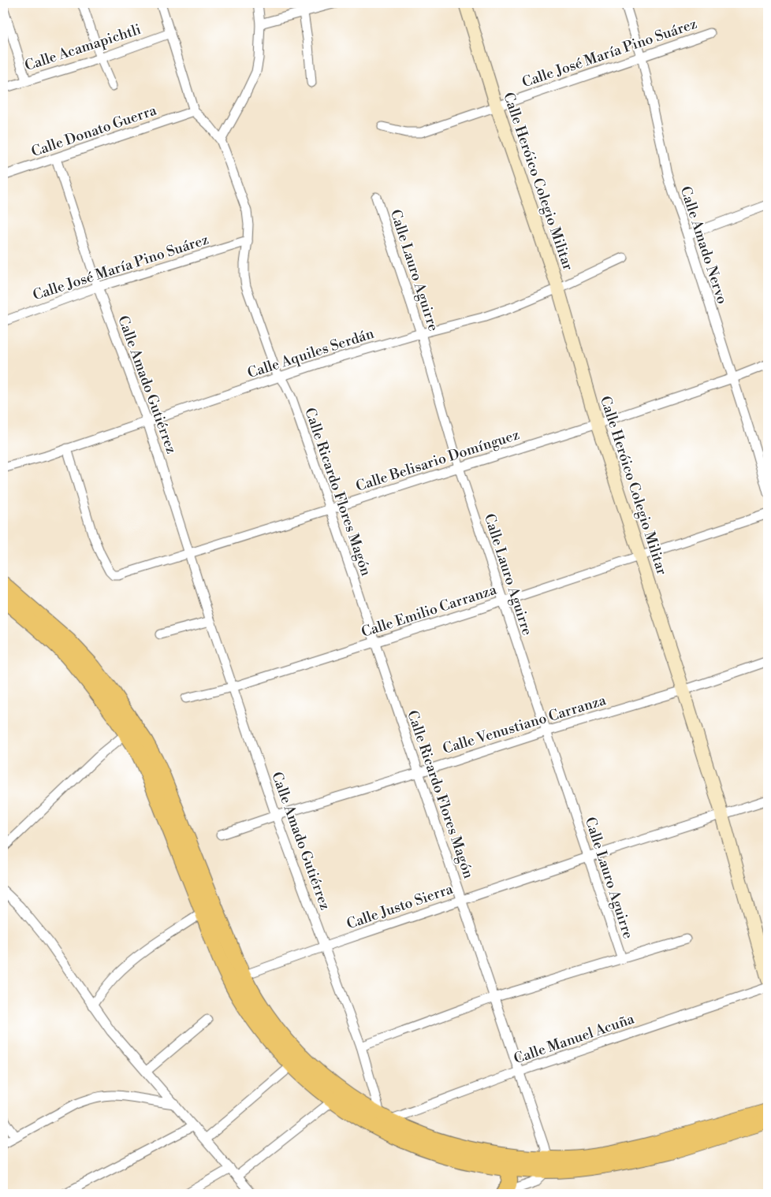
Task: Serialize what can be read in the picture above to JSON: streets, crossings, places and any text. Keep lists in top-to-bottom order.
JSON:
{
  "streets": {
    "main road": ["Calle Heróico Colegio Militar"],
    "street": [
      "Calle Acamapichtli",
      "Calle José María Pino Suárez",
      "Calle Donato Guerra",
      "Calle Amado Nervo",
      "Calle Lauro Aguirre",
      "Calle Aquiles Serdán",
      "Calle Amado Gutiérrez",
      "Calle Belisario Domínguez",
      "Calle Ricardo Flores Magón",
      "Calle Emilio Carranza",
      "Calle Venustiano Carranza",
      "Calle Justo Sierra",
      "Calle Manuel Acuña"
    ]
  },
  "crossings": [
    ["Calle Acamapichtli", "Calle Ricardo Flores Magón"],
    ["Calle José María Pino Suárez", "Calle Heróico Colegio Militar"],
    ["Calle José María Pino Suárez", "Calle Amado Nervo"],
    ["Calle José María Pino Suárez", "Calle Amado Gutiérrez"],
    ["Calle José María Pino Suárez", "Calle Ricardo Flores Magón"],
    ["Calle Donato Guerra", "Calle Amado Gutiérrez"],
    ["Calle Donato Guerra", "Calle Ricardo Flores Magón"],
    ["Calle Heróico Colegio Militar", "Calle Aquiles Serdán"],
    ["Calle Heróico Colegio Militar", "Calle Belisario Domínguez"],
    ["Calle Heróico Colegio Militar", "Calle Emilio Carranza"],
    ["Calle Heróico Colegio Militar", "Calle Venustiano Carranza"],
    ["Calle Heróico Colegio Militar", "Calle Justo Sierra"],
    ["Calle Amado Nervo", "Calle Belisario Domínguez"],
    ["Calle Lauro Aguirre", "Calle Aquiles Serdán"],
    ["Calle Lauro Aguirre", "Calle Belisario Domínguez"],
    ["Calle Lauro Aguirre", "Calle Emilio Carranza"],
    ["Calle Lauro Aguirre", "Calle Venustiano Carranza"],
    ["Calle Lauro Aguirre", "Calle Justo Sierra"],
    ["Calle Aquiles Serdán", "Calle Amado Gutiérrez"],
    ["Calle Aquiles Serdán", "Calle Belisario Domínguez"],
    ["Calle Aquiles Serdán", "Calle Ricardo Flores Magón"],
    ["Calle Amado Gutiérrez", "Calle Belisario Domínguez"],
    ["Calle Amado Gutiérrez", "Calle Emilio Carranza"],
    ["Calle Amado Gutiérrez", "Calle Venustiano Carranza"],
    ["Calle Amado Gutiérrez", "Calle Justo Sierra"],
    ["Calle Amado Gutiérrez", "Calle Manuel Acuña"],
    ["Calle Belisario Domínguez", "Calle Ricardo Flores Magón"],
    ["Calle Ricardo Flores Magón", "Calle Emilio Carranza"],
    ["Calle Ricardo Flores Magón", "Calle Venustiano Carranza"],
    ["Calle Ricardo Flores Magón", "Calle Justo Sierra"],
    ["Calle Ricardo Flores Magón", "Calle Manuel Acuña"]
  ]
}
